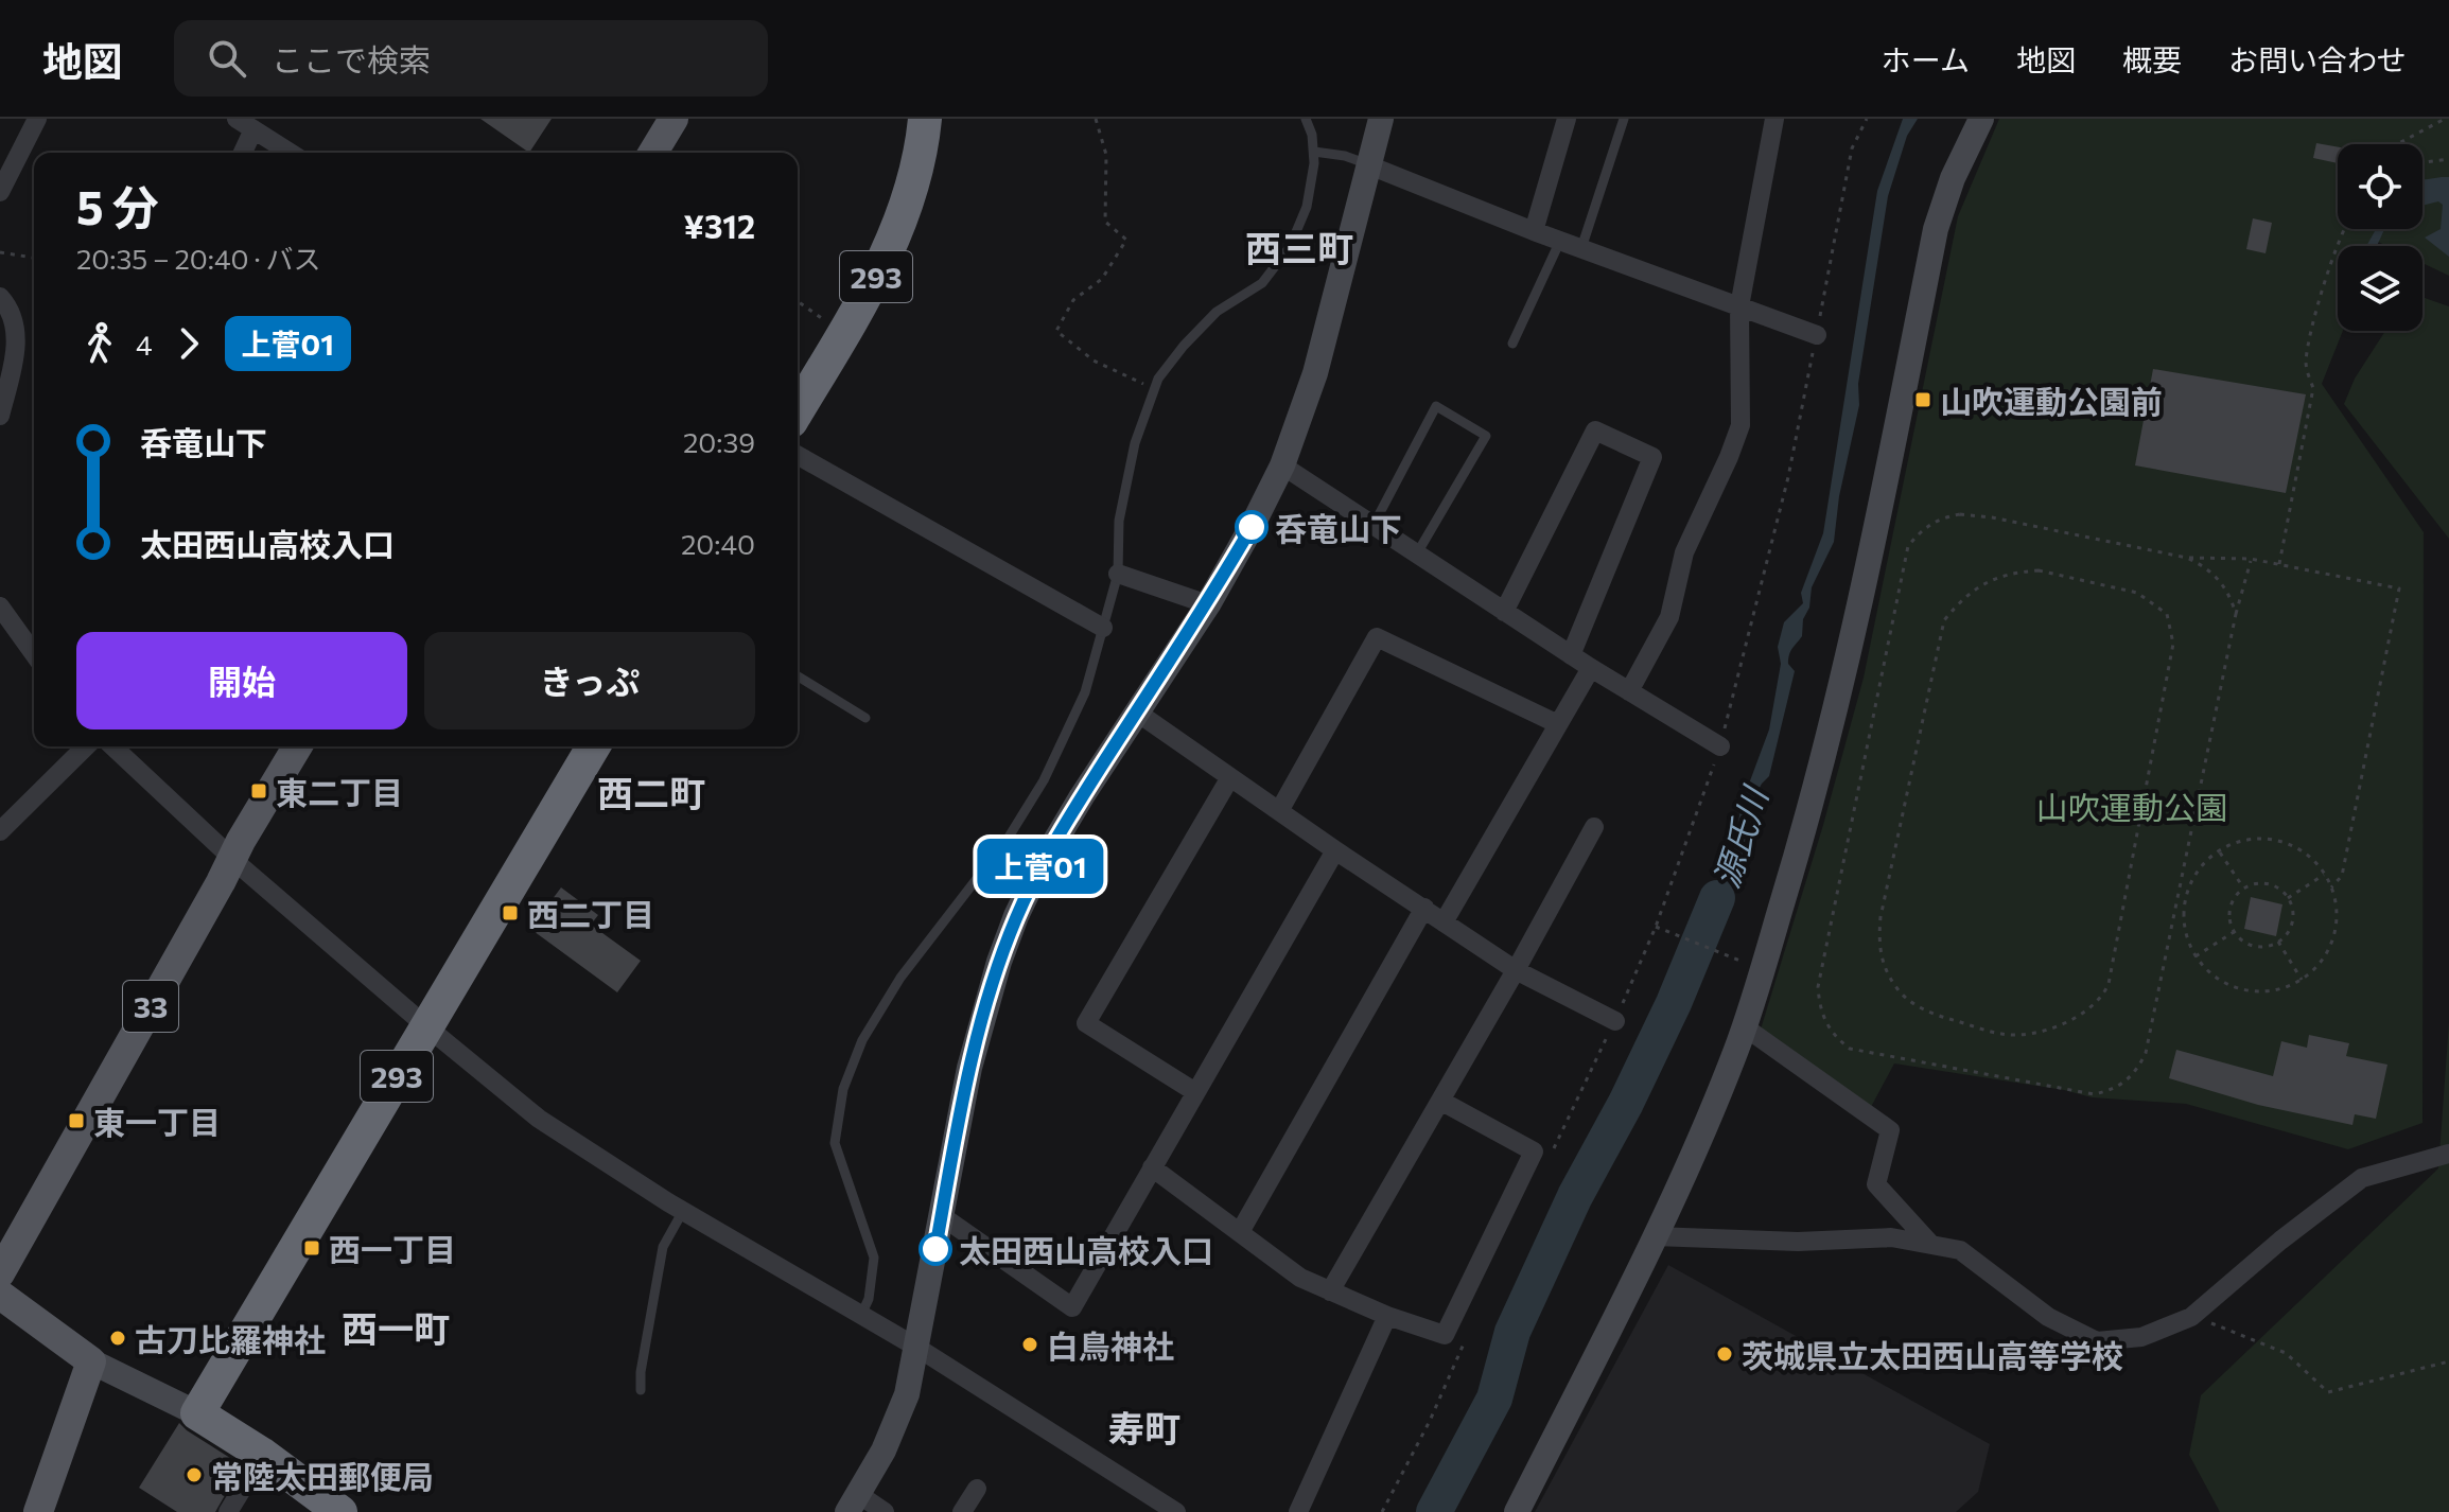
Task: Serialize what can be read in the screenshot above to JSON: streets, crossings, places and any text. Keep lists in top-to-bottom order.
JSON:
{
  "streets": {
    "highway": ["293"],
    "main road": ["33"]
  },
  "districts": [
    "西三町",
    "西二町",
    "西一町",
    "寿町"
  ],
  "water": ["源氏川"],
  "parks": ["山吹運動公園"],
  "places": {
    "transit": [
      "山吹運動公園前",
      "東二丁目",
      "西二丁目",
      "東一丁目",
      "西一丁目"
    ],
    "other": [
      "呑竜山下",
      "太田西山高校入口",
      "古刀比羅神社",
      "白鳥神社",
      "茨城県立太田西山高等学校",
      "常陸太田郵便局"
    ]
  },
  "lines": ["bus line 上菅01"],
  "page": {
    "header": "地図",
    "search": "ここで検索",
    "nav": [
      "ホーム",
      "地図",
      "概要",
      "お問い合わせ"
    ],
    "on_map": "上菅01",
    "heading": ["5 分", "20:35 – 20:40 · バス", "¥312"],
    "legs": ["4", "上菅01"],
    "list": [
      {
        "name": "呑竜山下",
        "value": "20:39"
      },
      {
        "name": "太田西山高校入口",
        "value": "20:40"
      }
    ],
    "buttons": ["開始", "きっぷ"]
  }
}
